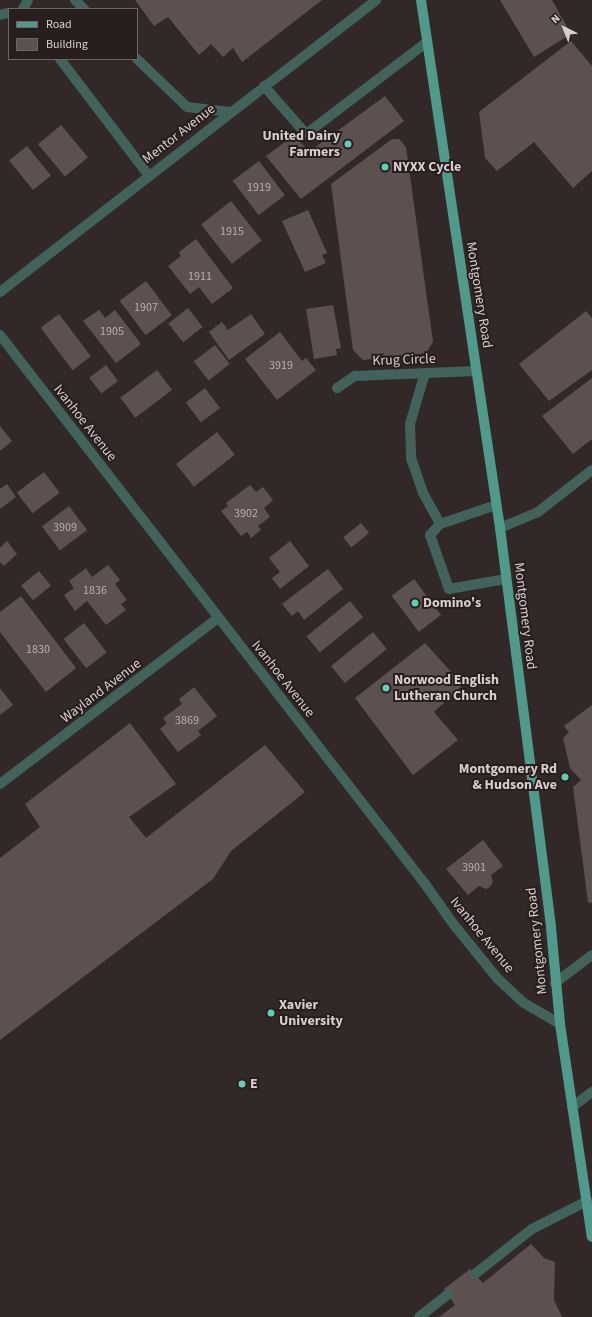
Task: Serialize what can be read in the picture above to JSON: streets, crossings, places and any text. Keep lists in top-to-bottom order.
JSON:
{
  "streets": {
    "main road": ["Montgomery Road"],
    "street": [
      "Mentor Avenue",
      "Krug Circle",
      "Ivanhoe Avenue",
      "Wayland Avenue"
    ]
  },
  "crossings": [
    ["Montgomery Road", "Krug Circle"],
    ["Montgomery Road", "Ivanhoe Avenue"],
    ["Ivanhoe Avenue", "Wayland Avenue"]
  ],
  "places": [
    "United Dairy Farmers",
    "NYXX Cycle",
    "Domino's",
    "Norwood English Lutheran Church",
    "Montgomery Rd & Hudson Ave",
    "Xavier University",
    "E"
  ],
  "house_numbers": [
    "1919",
    "1915",
    "1911",
    "1907",
    "1905",
    "3919",
    "3902",
    "3909",
    "1836",
    "1830",
    "3869",
    "3901"
  ],
  "legend": ["Road", "Building"],
  "north": "top left"
}
